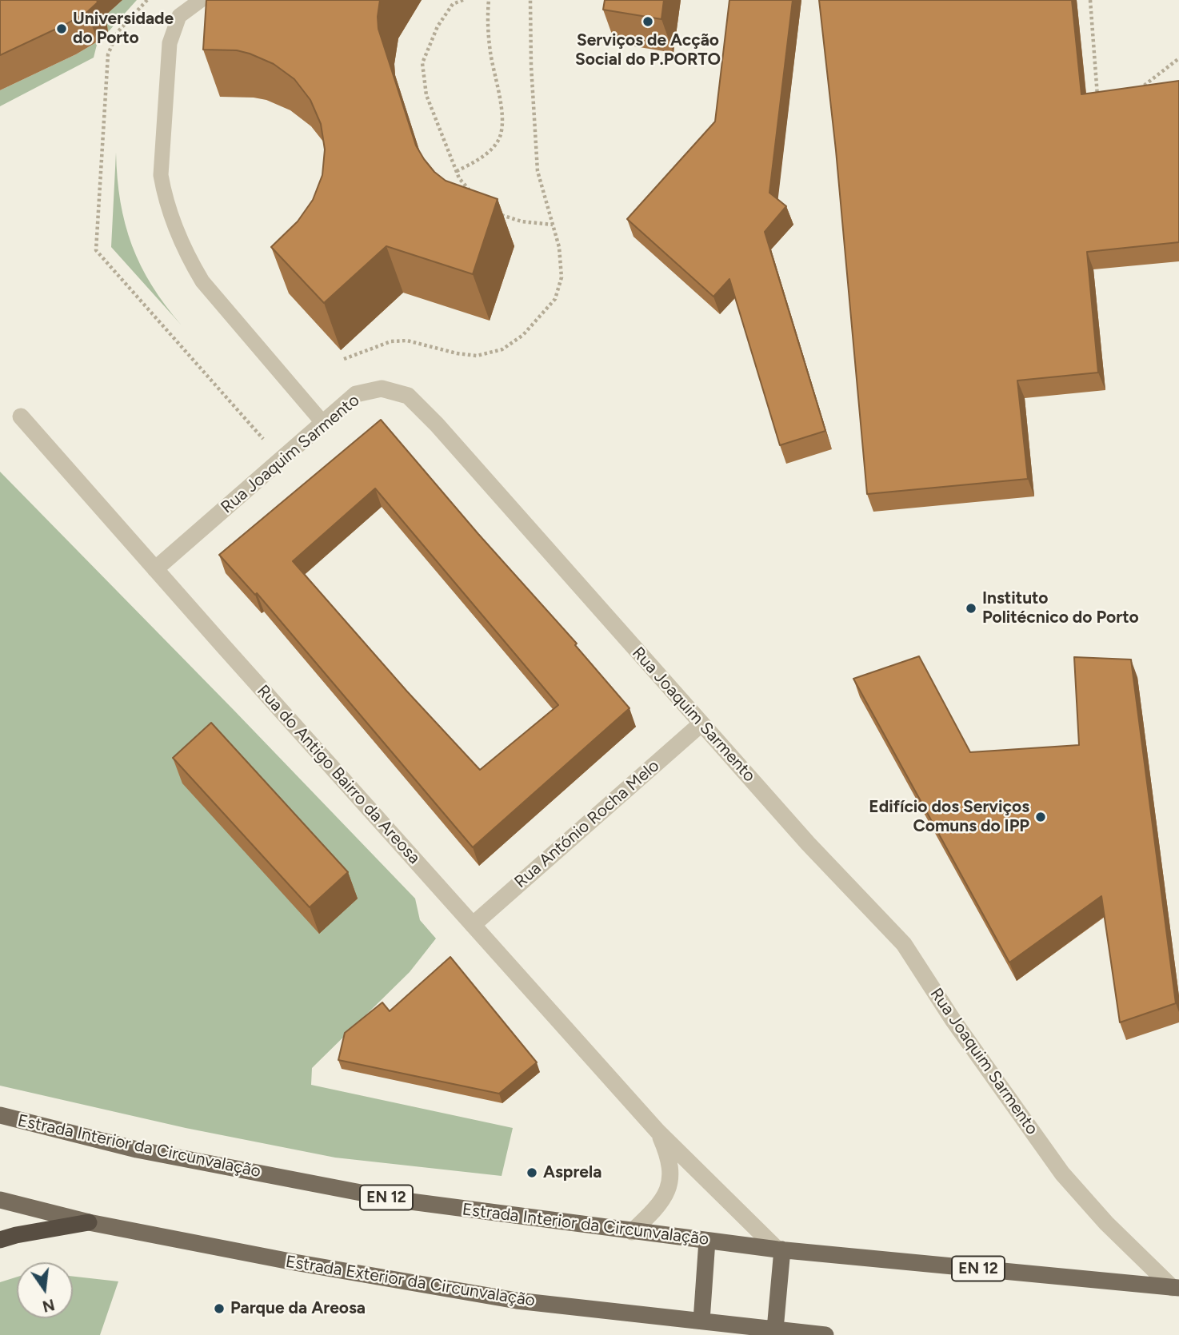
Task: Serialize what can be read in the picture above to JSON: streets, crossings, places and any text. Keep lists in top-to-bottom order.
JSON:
{
  "streets": {
    "main road": ["Estrada Interior da Circunvalação", "EN 12", "Estrada Exterior da Circunvalação"],
    "street": ["Rua Joaquim Sarmento", "Rua do Antigo Bairro da Areosa", "Rua António Rocha Melo"]
  },
  "crossings": [
    ["Rua Joaquim Sarmento", "Rua do Antigo Bairro da Areosa"],
    ["Rua Joaquim Sarmento", "Rua António Rocha Melo"],
    ["Rua Joaquim Sarmento", "Estrada Interior da Circunvalação"],
    ["Rua do Antigo Bairro da Areosa", "Rua António Rocha Melo"],
    ["Rua do Antigo Bairro da Areosa", "Estrada Interior da Circunvalação"]
  ],
  "places": [
    "Serviços de Acção Social do P.PORTO",
    "Universidade do Porto",
    "Instituto Politécnico do Porto",
    "Edifício dos Serviços Comuns do IPP",
    "Asprela",
    "Parque da Areosa"
  ],
  "north": "bottom"
}
